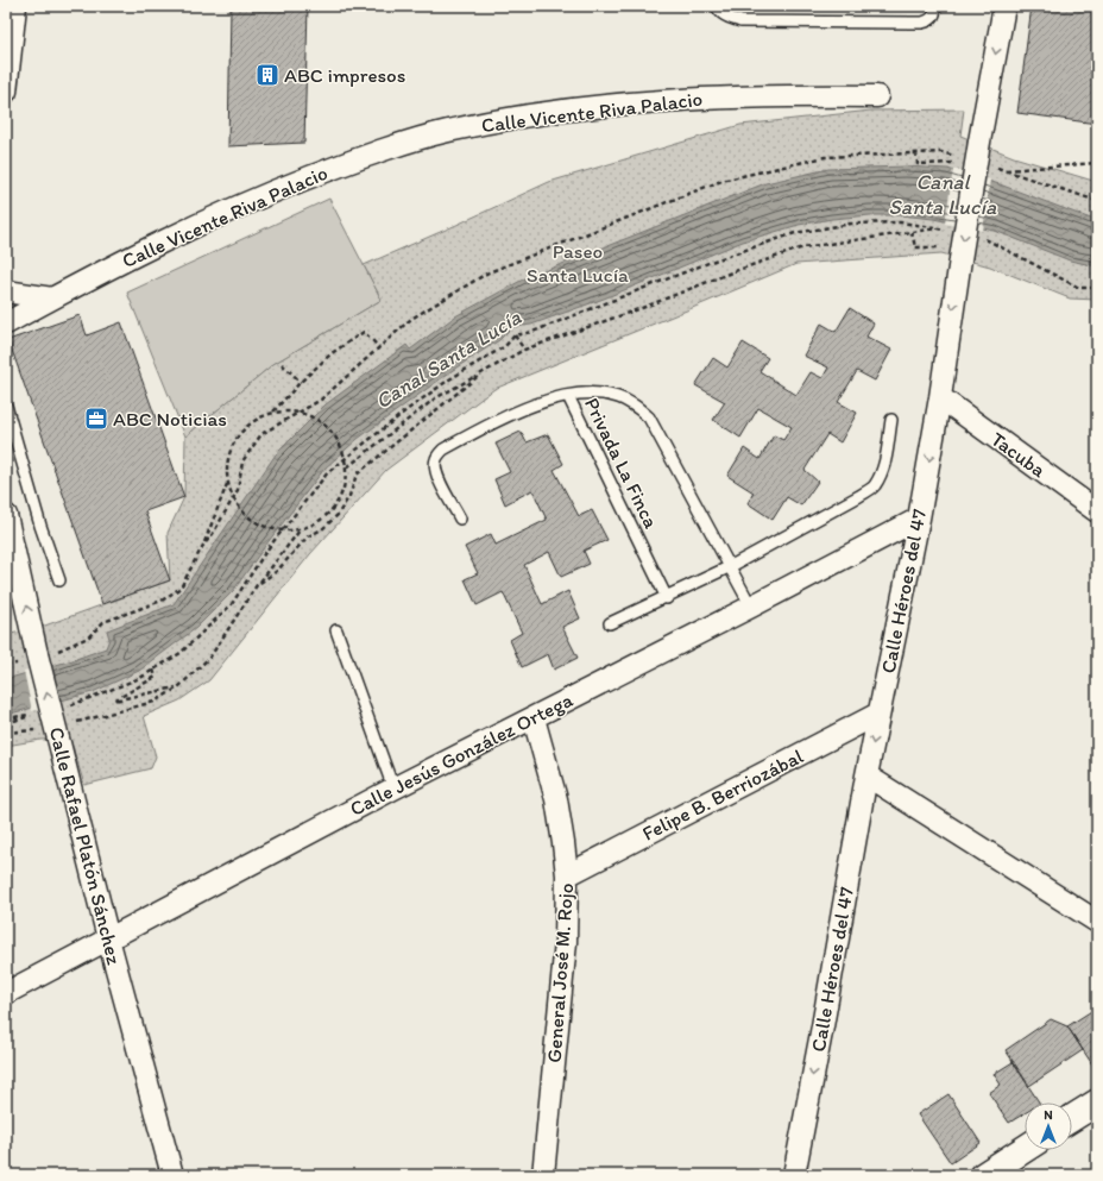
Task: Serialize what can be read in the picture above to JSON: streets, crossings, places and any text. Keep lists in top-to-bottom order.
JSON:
{
  "streets": {
    "street": [
      "Calle Vicente Riva Palacio",
      "Tacuba",
      "Calle Héroes del 47",
      "Calle Jesús González Ortega",
      "Felipe B. Berriozábal",
      "Calle Rafael Platón Sánchez",
      "General José M. Rojo"
    ],
    "lane": ["Privada La Finca"]
  },
  "crossings": [
    ["Tacuba", "Calle Héroes del 47"],
    ["Privada La Finca", "Calle Jesús González Ortega"],
    ["Calle Héroes del 47", "Calle Jesús González Ortega"],
    ["Calle Héroes del 47", "Felipe B. Berriozábal"],
    ["Calle Jesús González Ortega", "Calle Rafael Platón Sánchez"],
    ["Calle Jesús González Ortega", "General José M. Rojo"],
    ["Felipe B. Berriozábal", "General José M. Rojo"]
  ],
  "one_way": ["Calle Héroes del 47", "Calle Rafael Platón Sánchez"],
  "water": ["Canal Santa Lucía"],
  "parks": ["Paseo Santa Lucía"],
  "places": {
    "building": ["ABC impresos"],
    "office": ["ABC Noticias"]
  },
  "north": "top"
}
